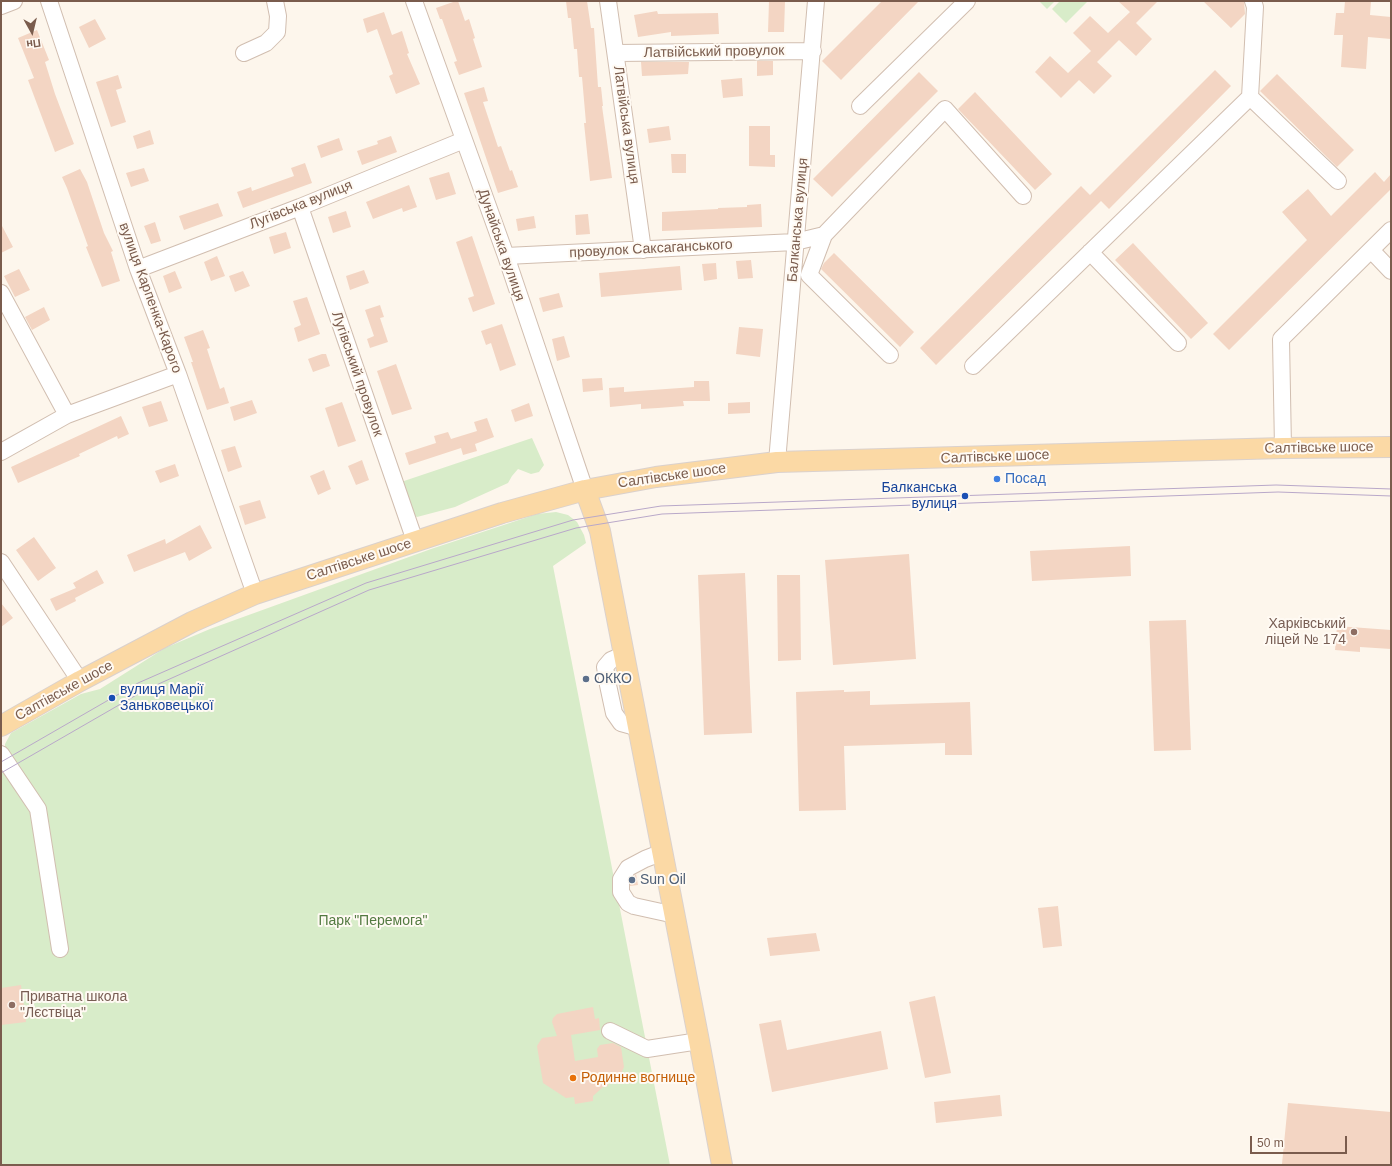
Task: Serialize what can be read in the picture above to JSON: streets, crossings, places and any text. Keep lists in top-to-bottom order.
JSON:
{
  "streets": {
    "main road": ["Салтівське шосе"],
    "street": [
      "Латвійський провулок",
      "Латвійська вулиця",
      "Лугівська вулиця",
      "Балканська вулиця",
      "Дунайська вулиця",
      "провулок Саксаганського",
      "вулиця Карпенка-Карого",
      "Лугівський провулок"
    ]
  },
  "crossings": [
    ["Латвійський провулок", "Латвійська вулиця"],
    ["Латвійський провулок", "Балканська вулиця"],
    ["Латвійська вулиця", "провулок Саксаганського"],
    ["Лугівська вулиця", "Дунайська вулиця"],
    ["Лугівська вулиця", "вулиця Карпенка-Карого"],
    ["Лугівська вулиця", "Лугівський провулок"],
    ["Балканська вулиця", "провулок Саксаганського"],
    ["Балканська вулиця", "Салтівське шосе"],
    ["Дунайська вулиця", "провулок Саксаганського"],
    ["Дунайська вулиця", "Салтівське шосе"],
    ["вулиця Карпенка-Карого", "Салтівське шосе"],
    ["Лугівський провулок", "Салтівське шосе"]
  ],
  "parks": ["Парк \"Перемога\""],
  "places": [
    "Посад",
    "Балканська вулиця",
    "Харківський ліцей № 174",
    "ОККО",
    "вулиця Марії Заньковецької",
    "Sun Oil",
    "Приватна школа \"Лєствіца\"",
    "Родинне вогнище"
  ],
  "scale_bar": "50 m",
  "north": "bottom"
}
